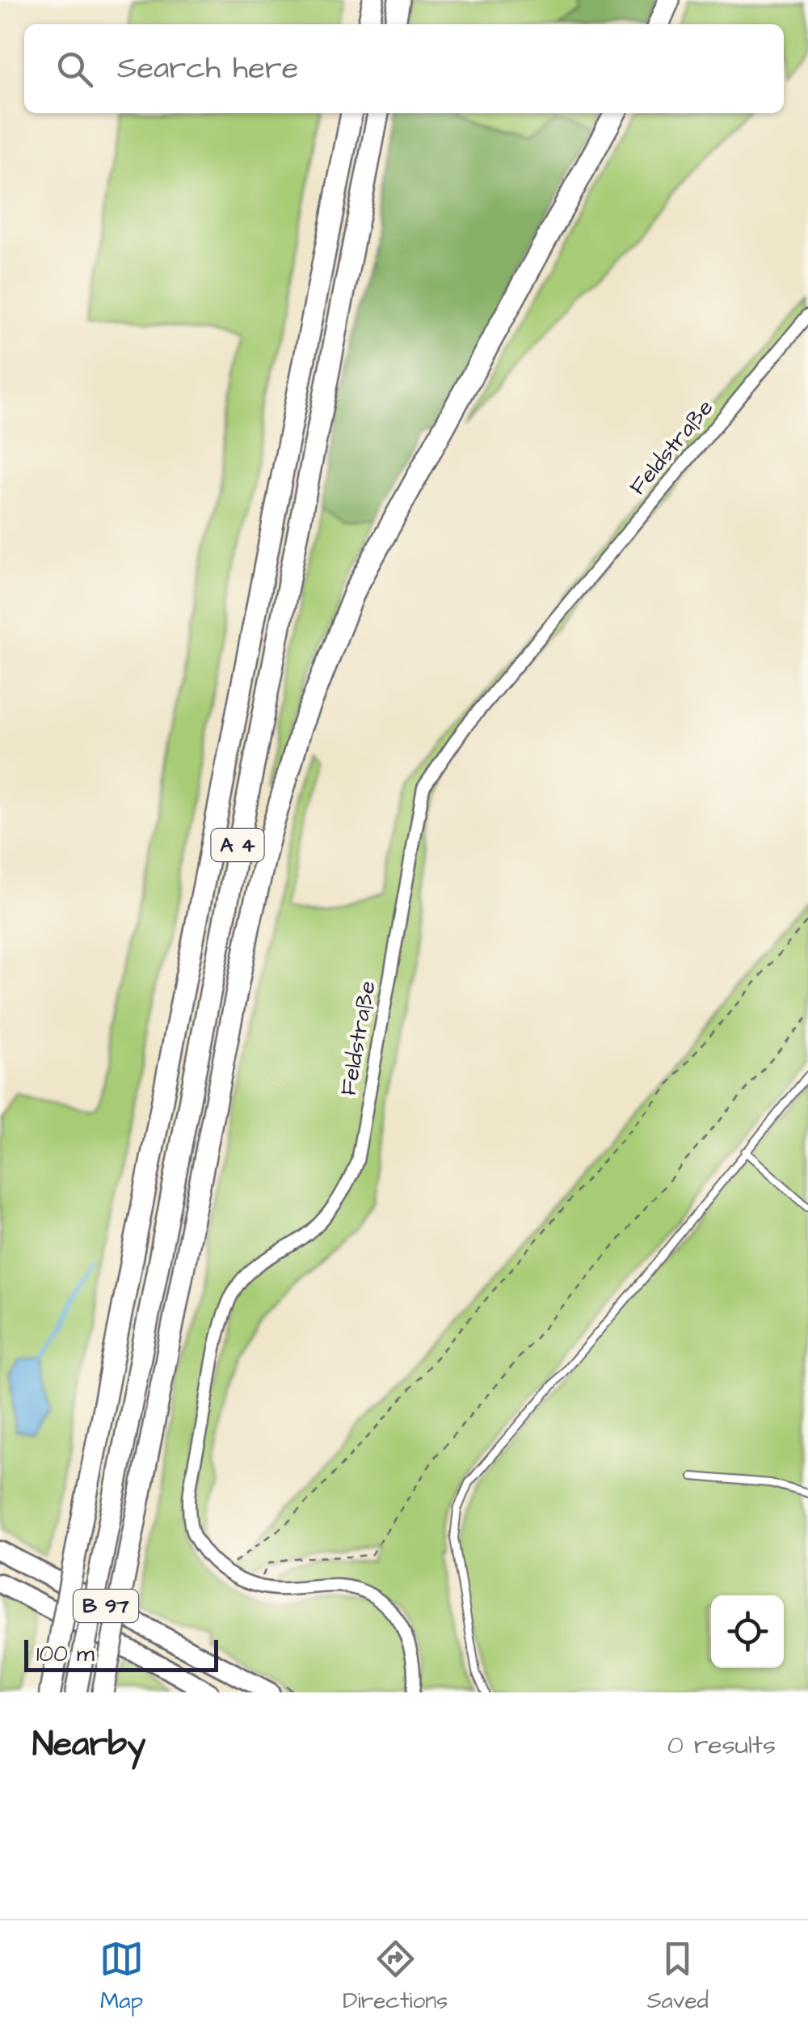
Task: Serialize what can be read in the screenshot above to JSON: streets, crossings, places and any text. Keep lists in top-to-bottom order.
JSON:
{
  "streets": {
    "highway": ["A 4"],
    "main road": ["B 97"],
    "street": ["Feldstraße"]
  },
  "scale_bar": "100 m",
  "page": {
    "search": "Search here",
    "scale": "100 m",
    "heading": ["Nearby", "0 results"],
    "nav": ["Map", "Directions", "Saved"]
  }
}
